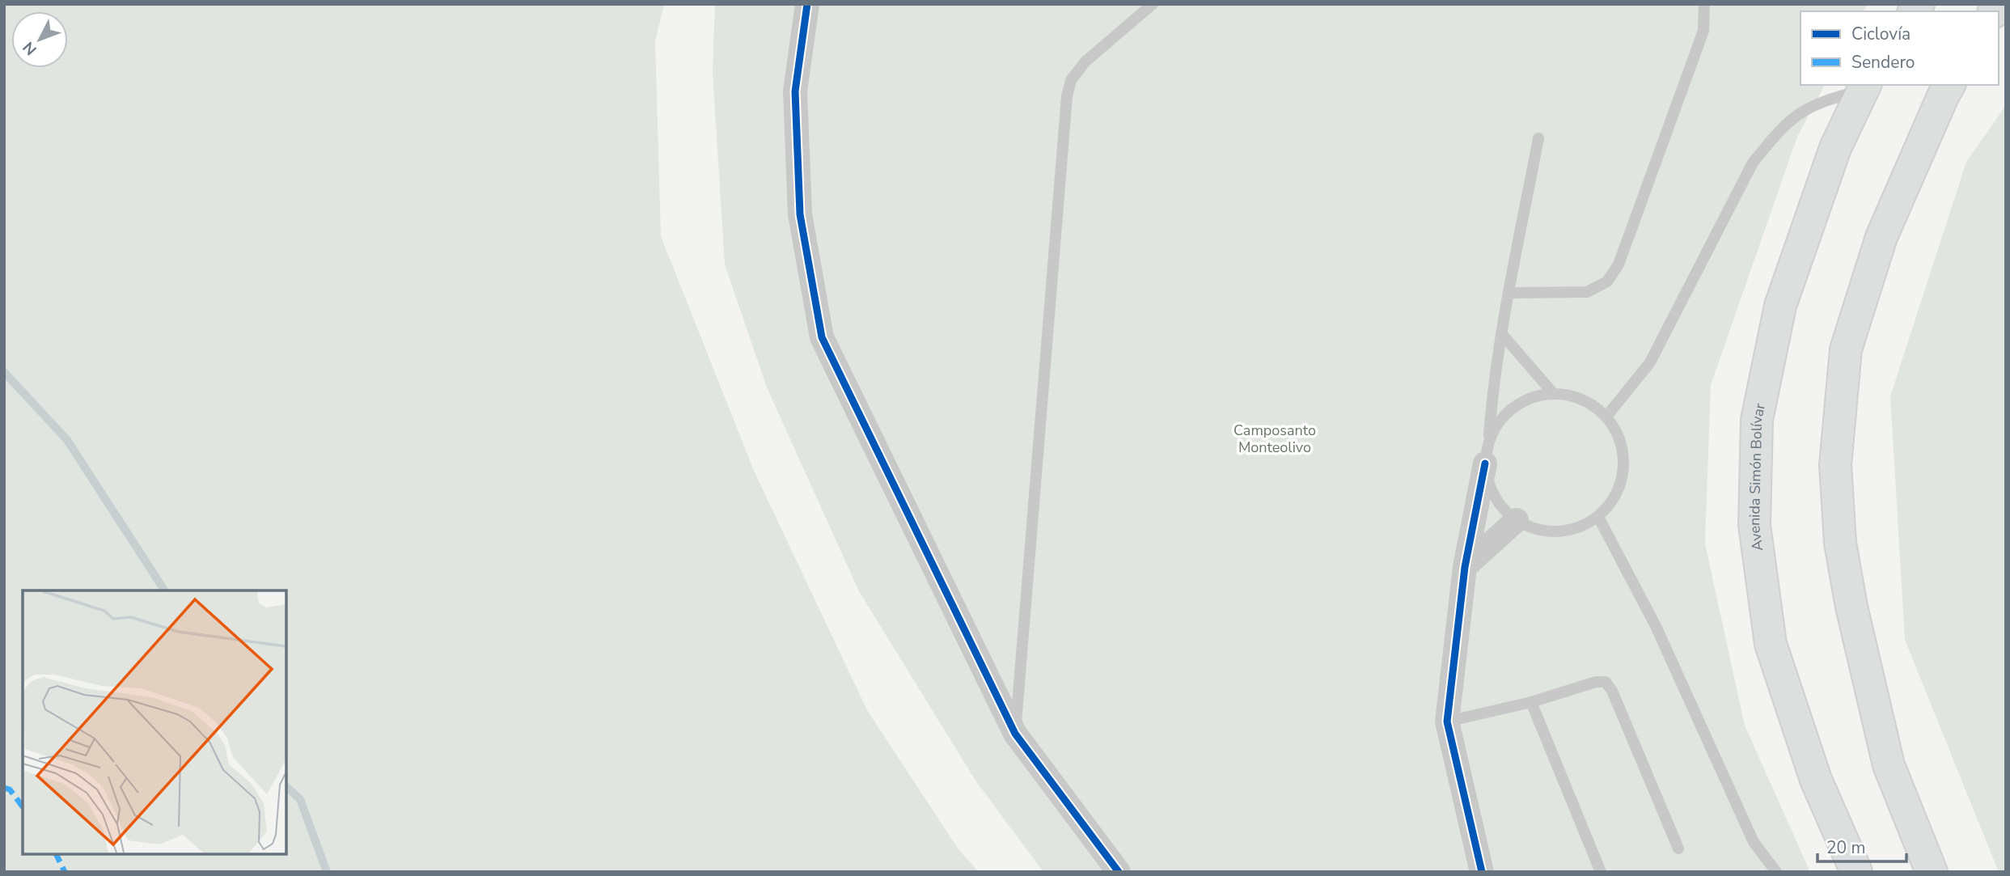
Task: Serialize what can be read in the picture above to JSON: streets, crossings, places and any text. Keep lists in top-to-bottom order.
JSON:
{
  "streets": {
    "highway": ["Avenida Simón Bolívar"]
  },
  "parks": ["Camposanto Monteolivo"],
  "legend": ["Ciclovía", "Sendero"],
  "scale_bar": "20 m",
  "north": "bottom left"
}
